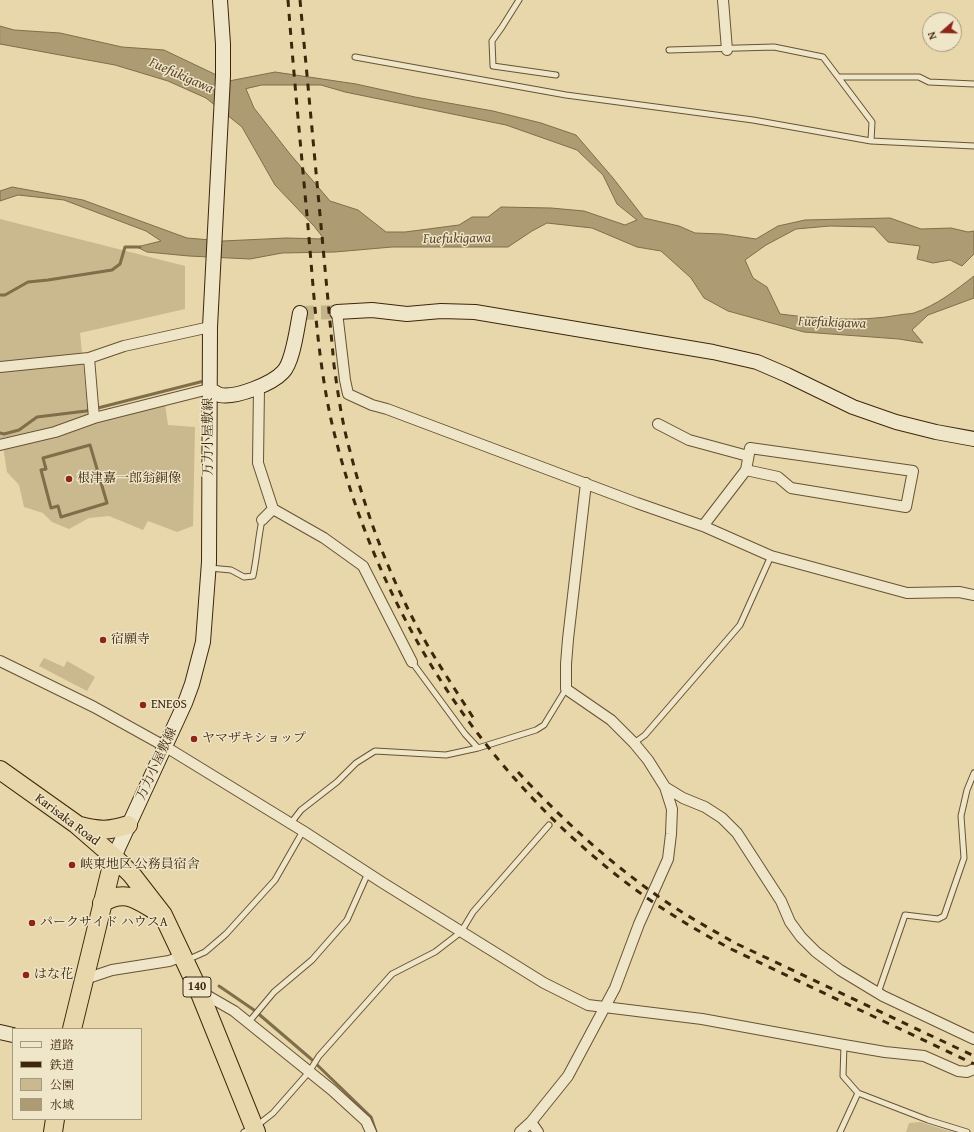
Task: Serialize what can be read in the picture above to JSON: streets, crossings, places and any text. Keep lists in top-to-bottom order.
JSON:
{
  "streets": {
    "highway": ["Karisaka Road", "140"],
    "main road": ["万力小屋敷線"]
  },
  "crossings": [
    ["万力小屋敷線", "Karisaka Road"]
  ],
  "water": ["Fuefukigawa"],
  "places": [
    "根津嘉一郎翁銅像",
    "宿願寺",
    "ENEOS",
    "ヤマザキショップ",
    "峡東地区 公務員宿舎",
    "パークサイド ハウスA",
    "はな花"
  ],
  "legend": [
    "道路",
    "鉄道",
    "公園",
    "水域"
  ],
  "north": "left"
}
